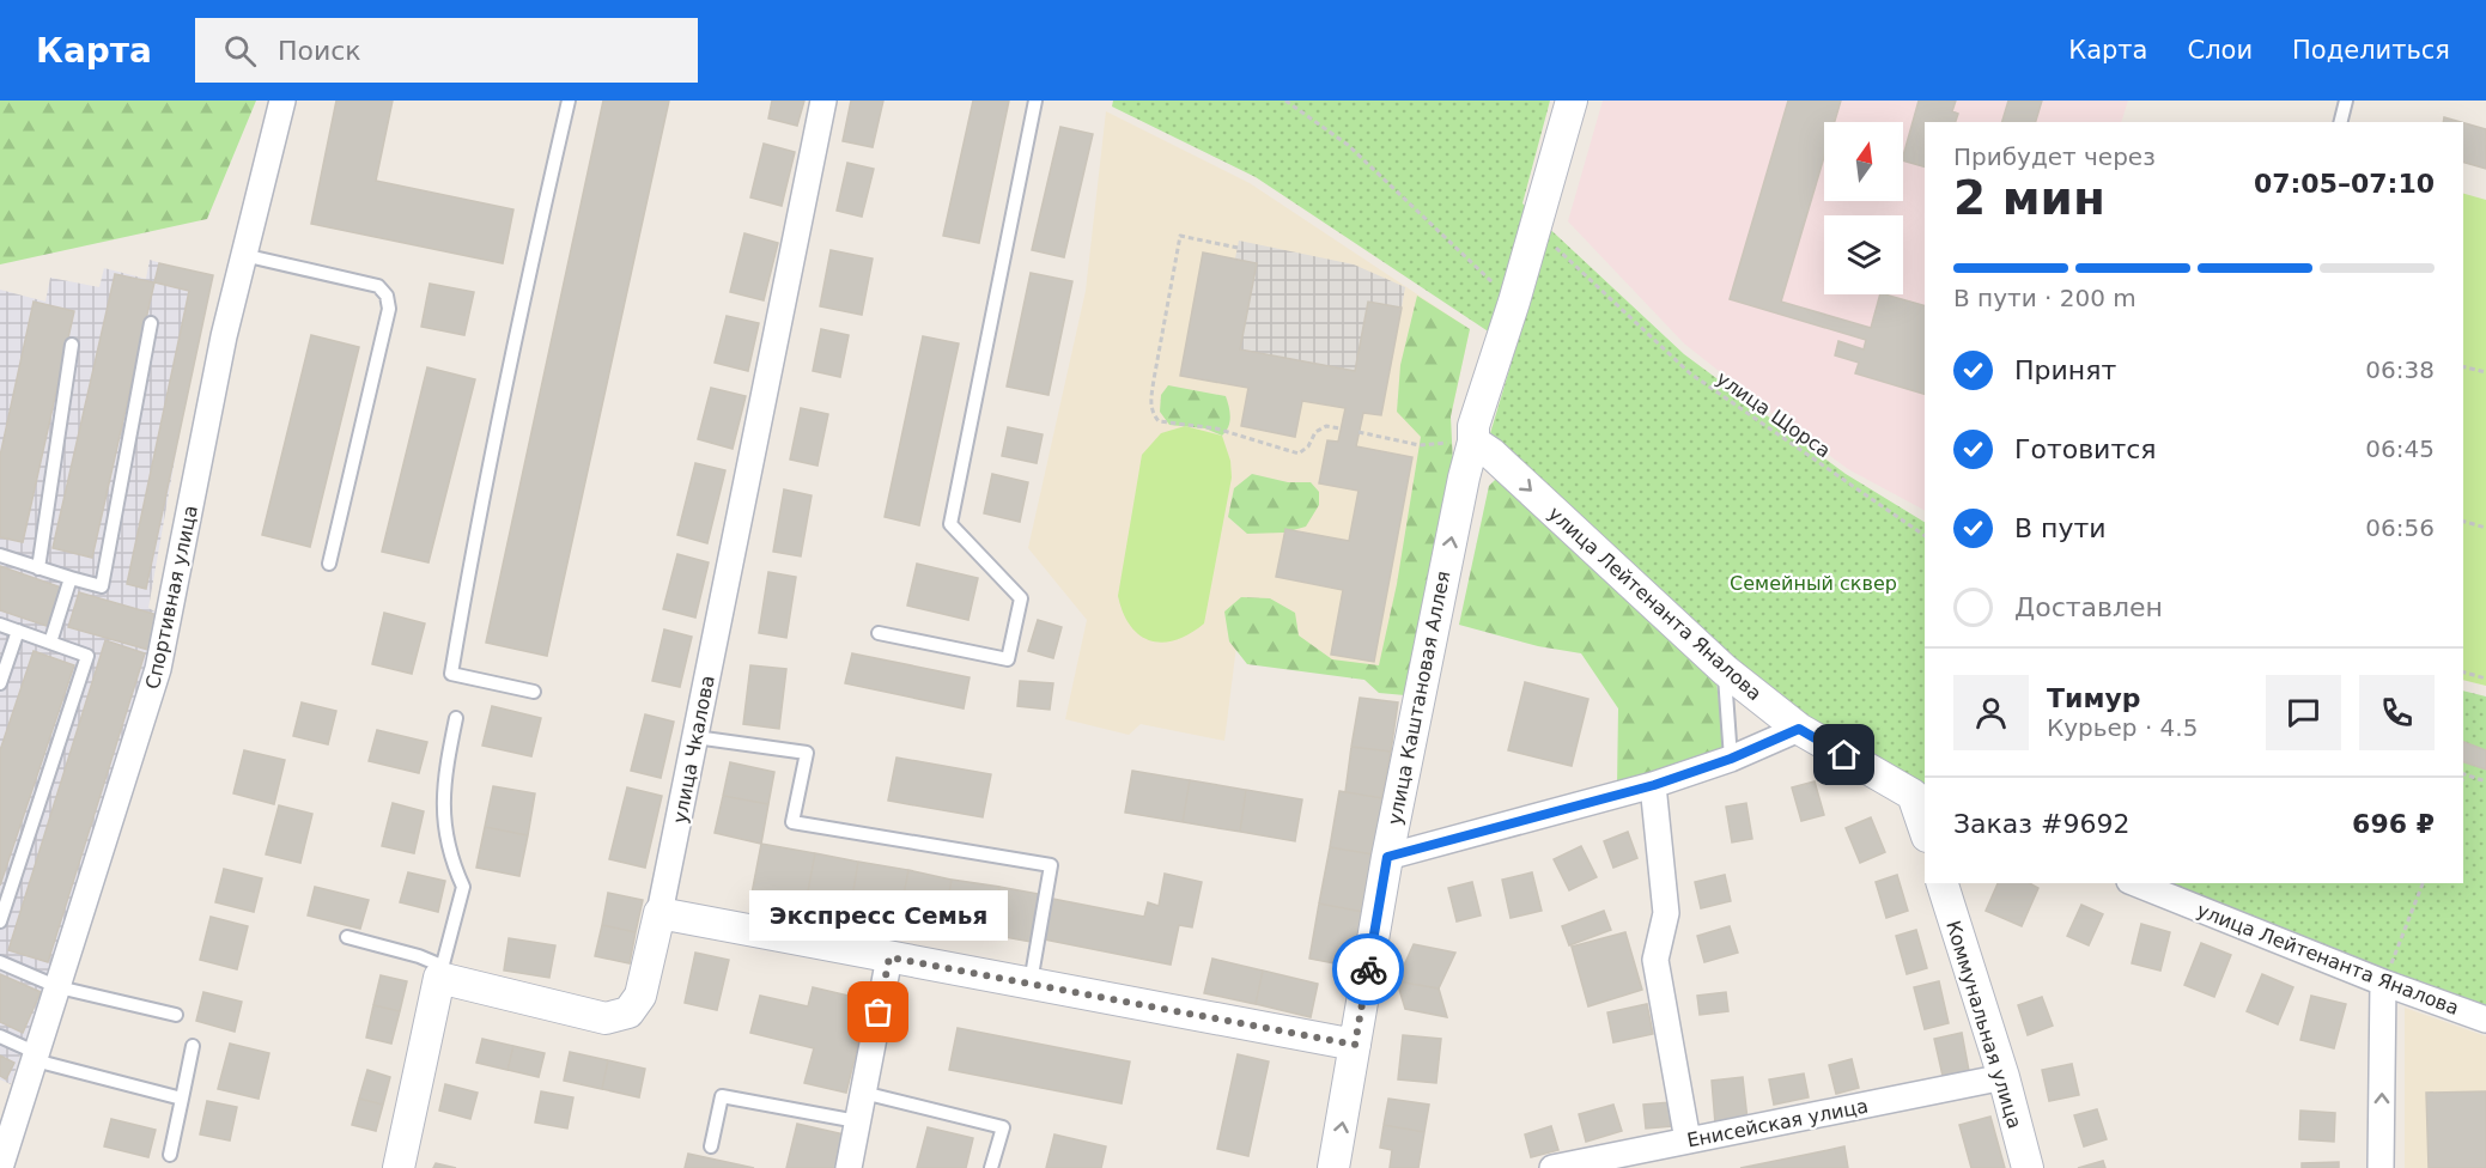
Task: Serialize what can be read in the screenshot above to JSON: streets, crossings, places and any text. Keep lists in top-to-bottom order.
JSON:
{
  "streets": {
    "street": [
      "Спортивная улица",
      "улица Лейтенанта Яналова",
      "улица Каштановая Аллея",
      "улица Чкалова",
      "Коммунальная улица",
      "Енисейская улица"
    ],
    "path": ["улица Щорса"]
  },
  "crossings": [
    ["улица Лейтенанта Яналова", "улица Каштановая Аллея"],
    ["Коммунальная улица", "Енисейская улица"]
  ],
  "one_way": ["улица Лейтенанта Яналова", "улица Каштановая Аллея"],
  "parks": ["Семейный сквер"],
  "places": ["Экспресс Семья"],
  "north": "top",
  "page": {
    "header": "Карта",
    "search": "Поиск",
    "nav": ["Карта", "Слои", "Поделиться"],
    "heading": ["2 мин", "Прибудет через", "07:05–07:10"],
    "panel": [
      "Тимур",
      "Курьер · 4.5",
      "Заказ #9692",
      "696 ₽"
    ],
    "bar": "В пути · 200 m",
    "list": [
      ["Принят", "06:38"],
      ["Готовится", "06:45"],
      ["В пути", "06:56"],
      "Доставлен"
    ],
    "bubble": "Экспресс Семья"
  }
}
